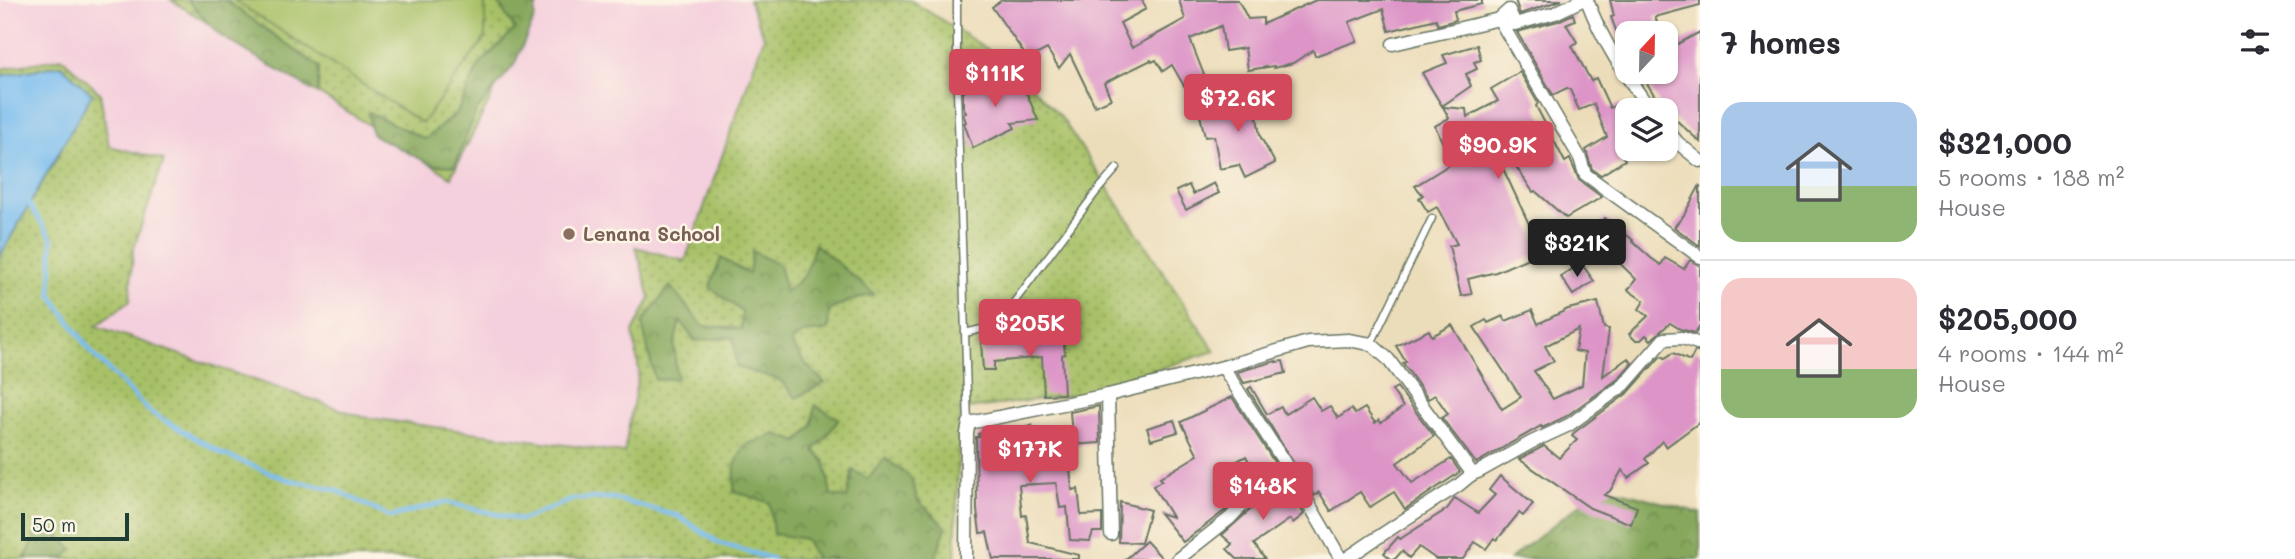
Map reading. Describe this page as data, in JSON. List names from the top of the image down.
{
  "places": ["Lenana School"],
  "scale_bar": "50 m",
  "north": "top",
  "page": {
    "heading": "7 homes",
    "price": [
      "$111K",
      "$72.6K",
      "$90.9K",
      "$321K",
      "$205K",
      "$177K",
      "$148K"
    ],
    "list": [
      {
        "name": "$321,000",
        "note": "5 rooms · 188 m² · House"
      },
      {
        "name": "$205,000",
        "note": "4 rooms · 144 m² · House"
      }
    ],
    "scale": "50 m"
  }
}
